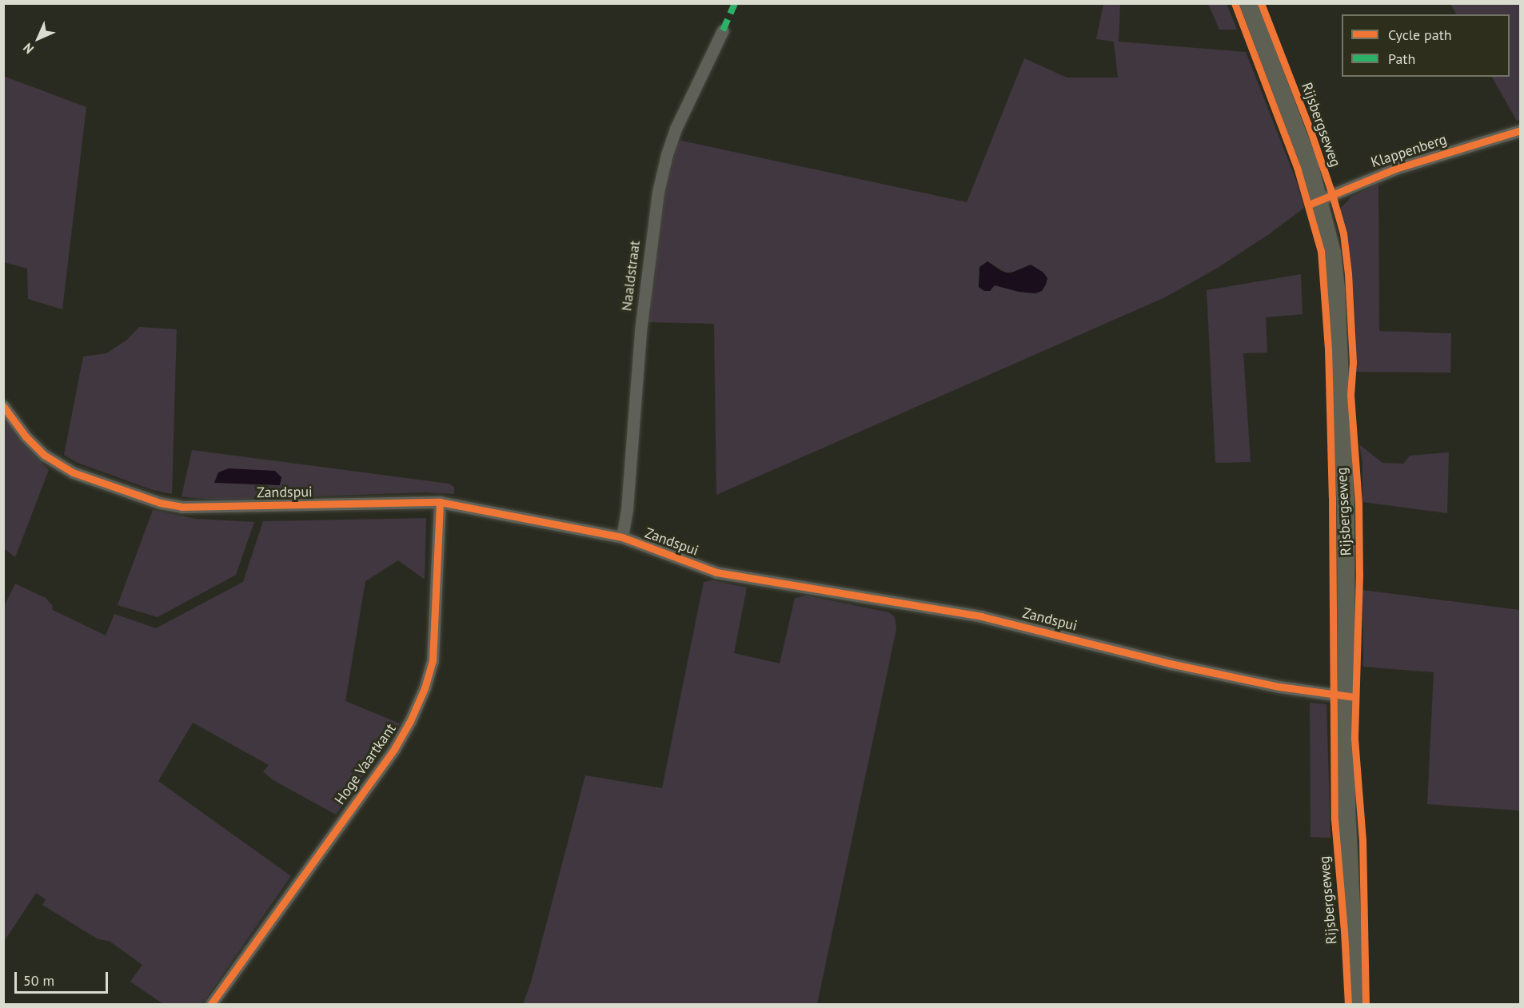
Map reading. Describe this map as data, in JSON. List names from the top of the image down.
{
  "streets": {
    "main road": ["Rijsbergseweg"],
    "street": [
      "Klappenberg",
      "Naaldstraat",
      "Zandspui",
      "Hoge Vaartkant"
    ]
  },
  "crossings": [
    ["Rijsbergseweg", "Klappenberg"],
    ["Rijsbergseweg", "Zandspui"],
    ["Naaldstraat", "Zandspui"],
    ["Zandspui", "Hoge Vaartkant"]
  ],
  "legend": ["Cycle path", "Path"],
  "scale_bar": "50 m",
  "north": "bottom left"
}
